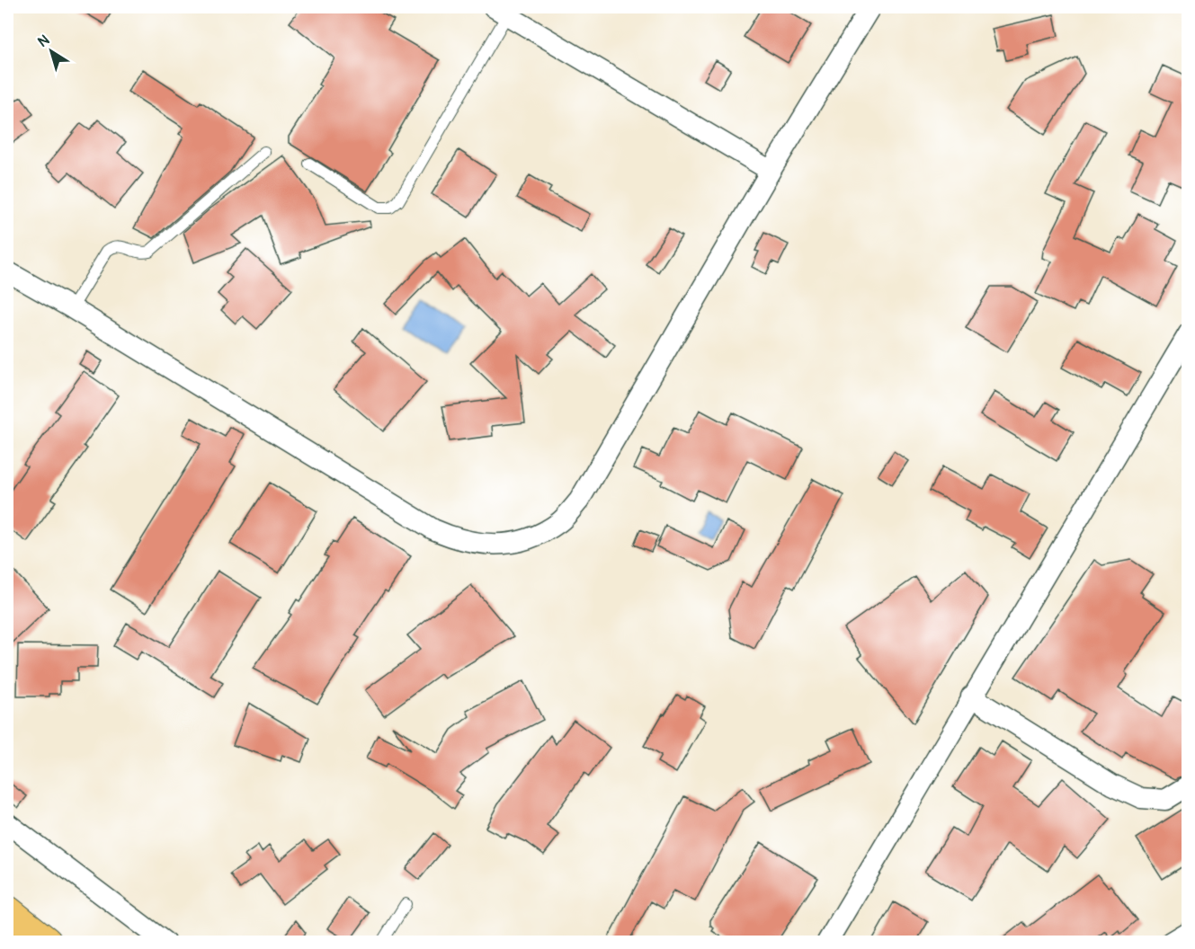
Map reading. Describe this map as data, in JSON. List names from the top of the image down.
{
  "north": "top left"
}
